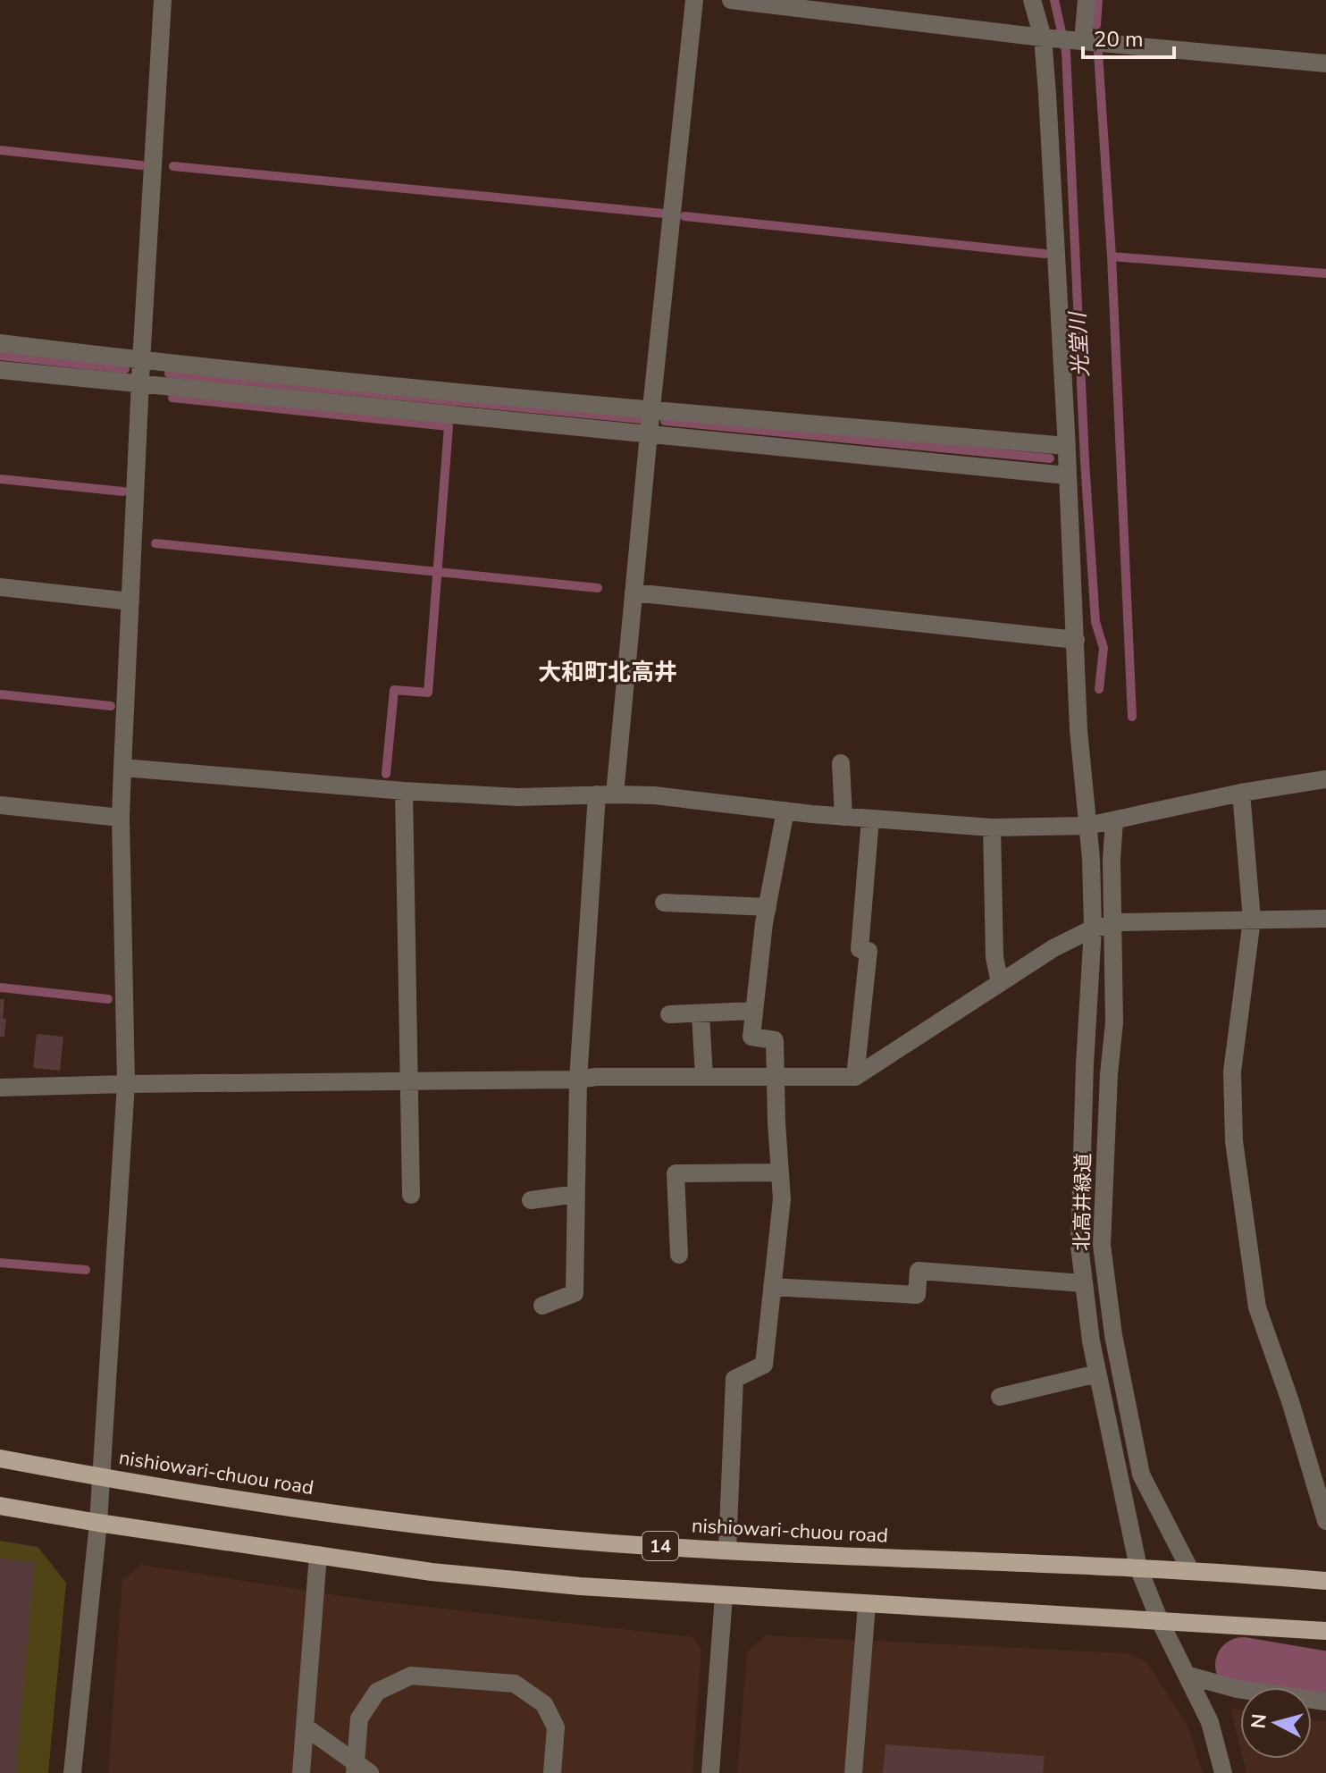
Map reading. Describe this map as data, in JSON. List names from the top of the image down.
{
  "streets": {
    "main road": ["nishiowari-chuou road", "14"],
    "street": ["北高井緑道"]
  },
  "crossings": [
    ["北高井緑道", "nishiowari-chuou road"]
  ],
  "districts": ["大和町北高井"],
  "water": ["光堂川"],
  "scale_bar": "20 m",
  "north": "left"
}
